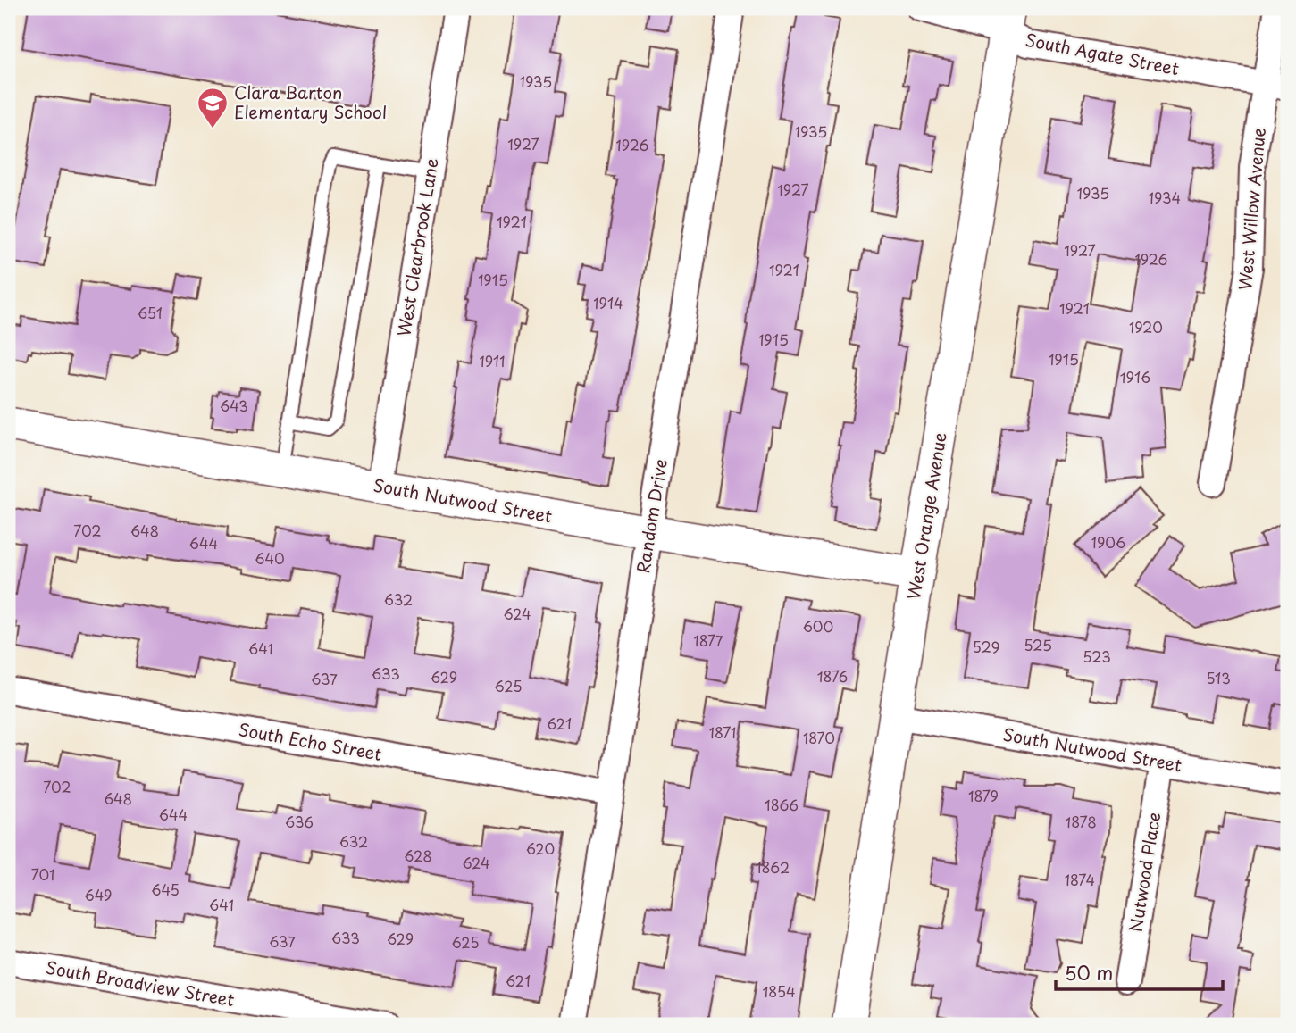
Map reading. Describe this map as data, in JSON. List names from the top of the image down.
{
  "streets": {
    "street": [
      "South Agate Street",
      "West Willow Avenue",
      "West Clearbrook Lane",
      "South Nutwood Street",
      "Random Drive",
      "West Orange Avenue",
      "South Echo Street",
      "Nutwood Place",
      "South Broadview Street"
    ]
  },
  "crossings": [
    ["South Agate Street", "West Willow Avenue"],
    ["South Agate Street", "West Orange Avenue"],
    ["West Clearbrook Lane", "South Nutwood Street"],
    ["South Nutwood Street", "Random Drive"],
    ["South Nutwood Street", "West Orange Avenue"],
    ["South Nutwood Street", "Nutwood Place"],
    ["Random Drive", "South Echo Street"]
  ],
  "places": {
    "school or university": ["Clara Barton Elementary School"]
  },
  "house_numbers": [
    "1935",
    "1935",
    "1927",
    "1926",
    "1927",
    "1935",
    "1934",
    "1921",
    "1927",
    "1926",
    "1921",
    "1915",
    "1914",
    "1921",
    "651",
    "1920",
    "1915",
    "1915",
    "1911",
    "1916",
    "643",
    "702",
    "648",
    "1906",
    "644",
    "640",
    "632",
    "624",
    "600",
    "1877",
    "525",
    "529",
    "641",
    "523",
    "633",
    "1876",
    "629",
    "513",
    "637",
    "625",
    "621",
    "1871",
    "1870",
    "702",
    "1879",
    "648",
    "1866",
    "644",
    "636",
    "1878",
    "632",
    "620",
    "628",
    "624",
    "1862",
    "701",
    "1874",
    "645",
    "649",
    "641",
    "633",
    "629",
    "637",
    "625",
    "621",
    "1854"
  ],
  "scale_bar": "50 m"
}
